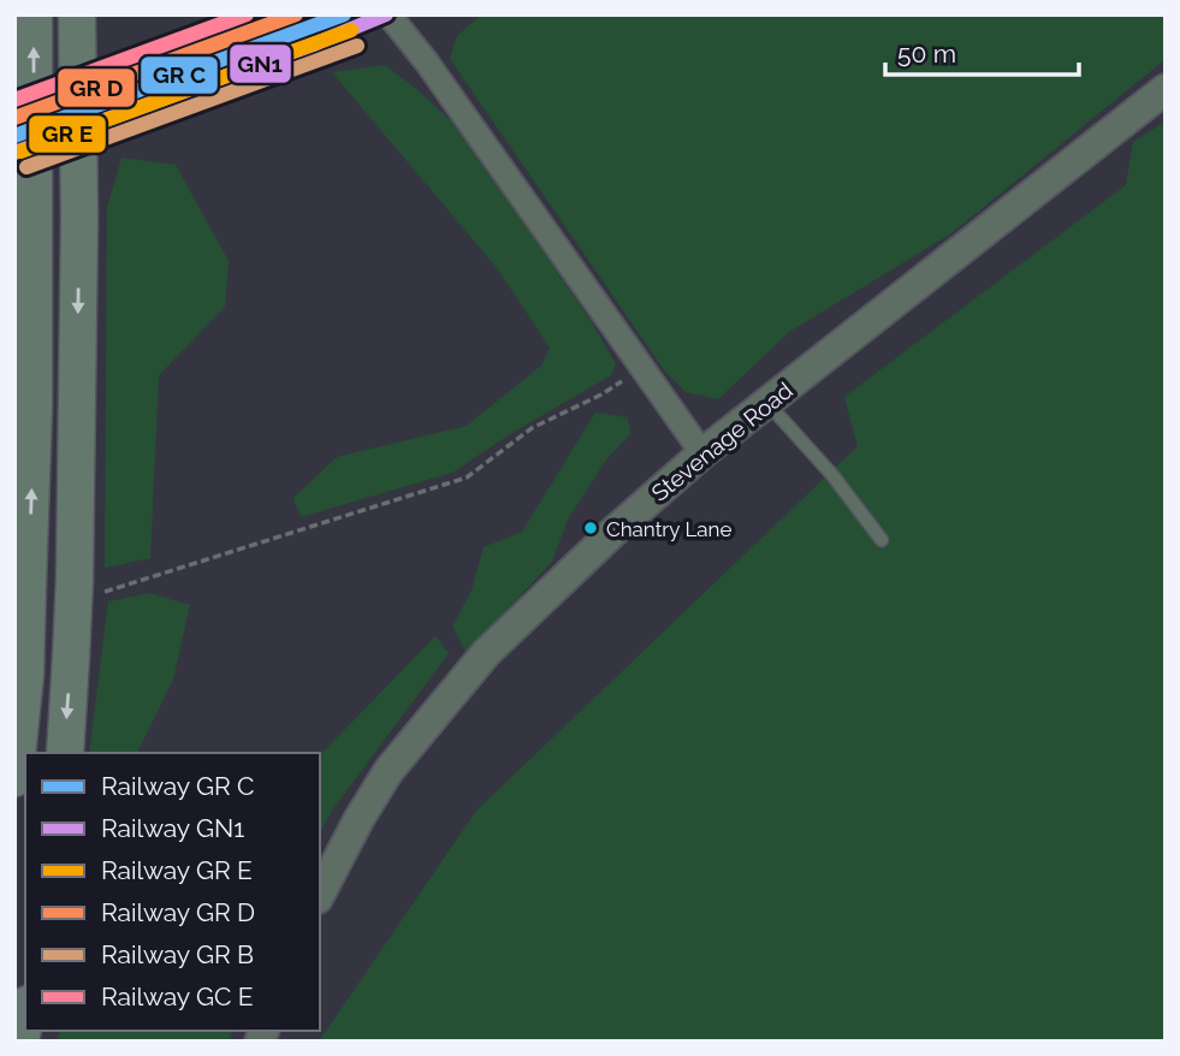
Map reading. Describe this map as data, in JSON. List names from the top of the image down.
{
  "streets": {
    "street": ["Stevenage Road"]
  },
  "places": ["Chantry Lane"],
  "lines": ["rail line GN1"],
  "legend": [
    "Railway GR C",
    "Railway GN1",
    "Railway GR E",
    "Railway GR D",
    "Railway GR B",
    "Railway GC E"
  ],
  "scale_bar": "50 m"
}
